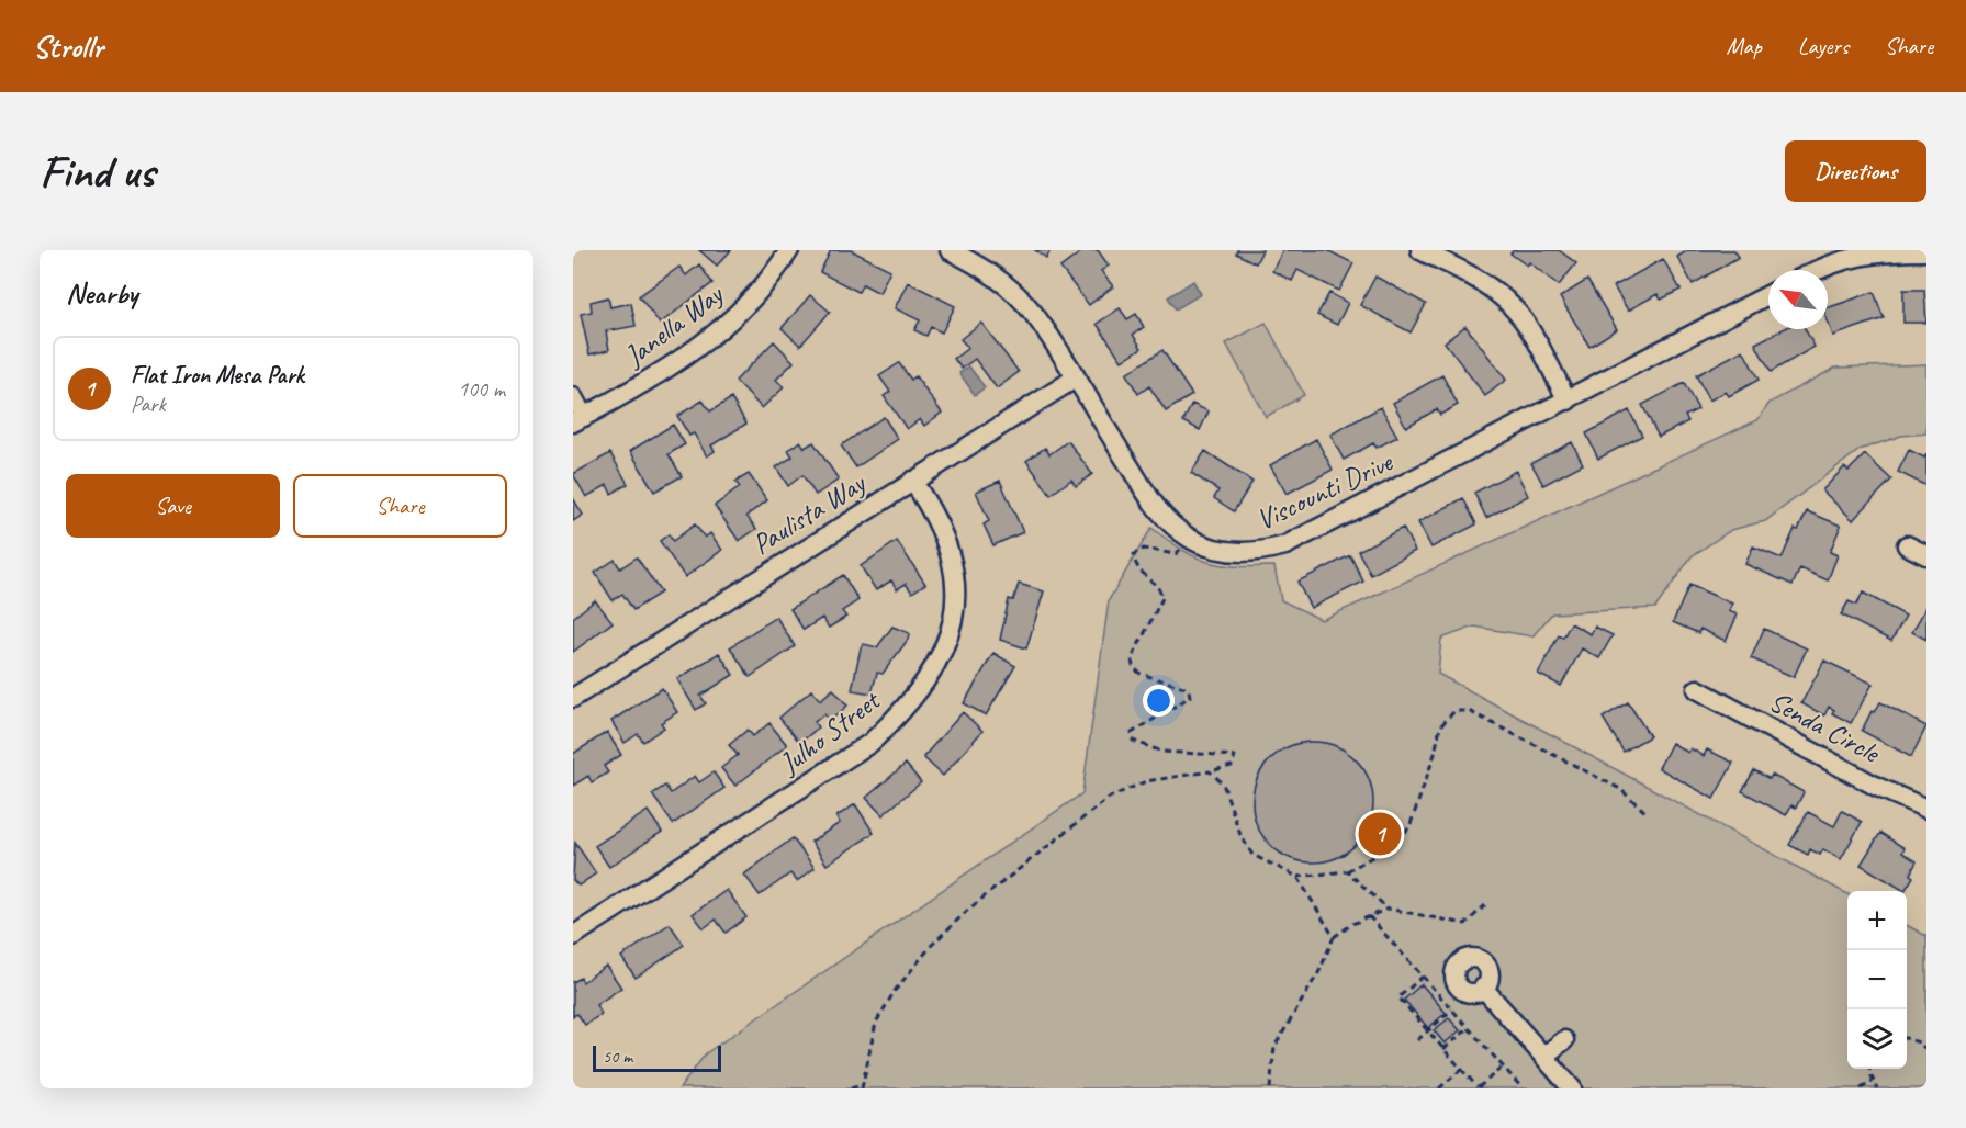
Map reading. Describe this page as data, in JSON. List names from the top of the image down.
{
  "streets": {
    "street": [
      "Janella Way",
      "Viscounti Drive",
      "Paulista Way",
      "Senda Circle",
      "Julho Street"
    ]
  },
  "crossings": [
    ["Viscounti Drive", "Paulista Way"],
    ["Paulista Way", "Julho Street"]
  ],
  "scale_bar": "50 m",
  "north": "top left",
  "page": {
    "header": "Strollr",
    "nav": ["Map", "Layers", "Share"],
    "buttons": [
      "Directions",
      ["Save", "Share"]
    ],
    "title": "Find us",
    "heading": "Nearby",
    "list": [
      {
        "mark": "1",
        "name": "Flat Iron Mesa Park",
        "note": "Park",
        "value": "100 m"
      }
    ],
    "pins": "1",
    "map_buttons": ["+", "−"],
    "scale": "50 m"
  }
}
